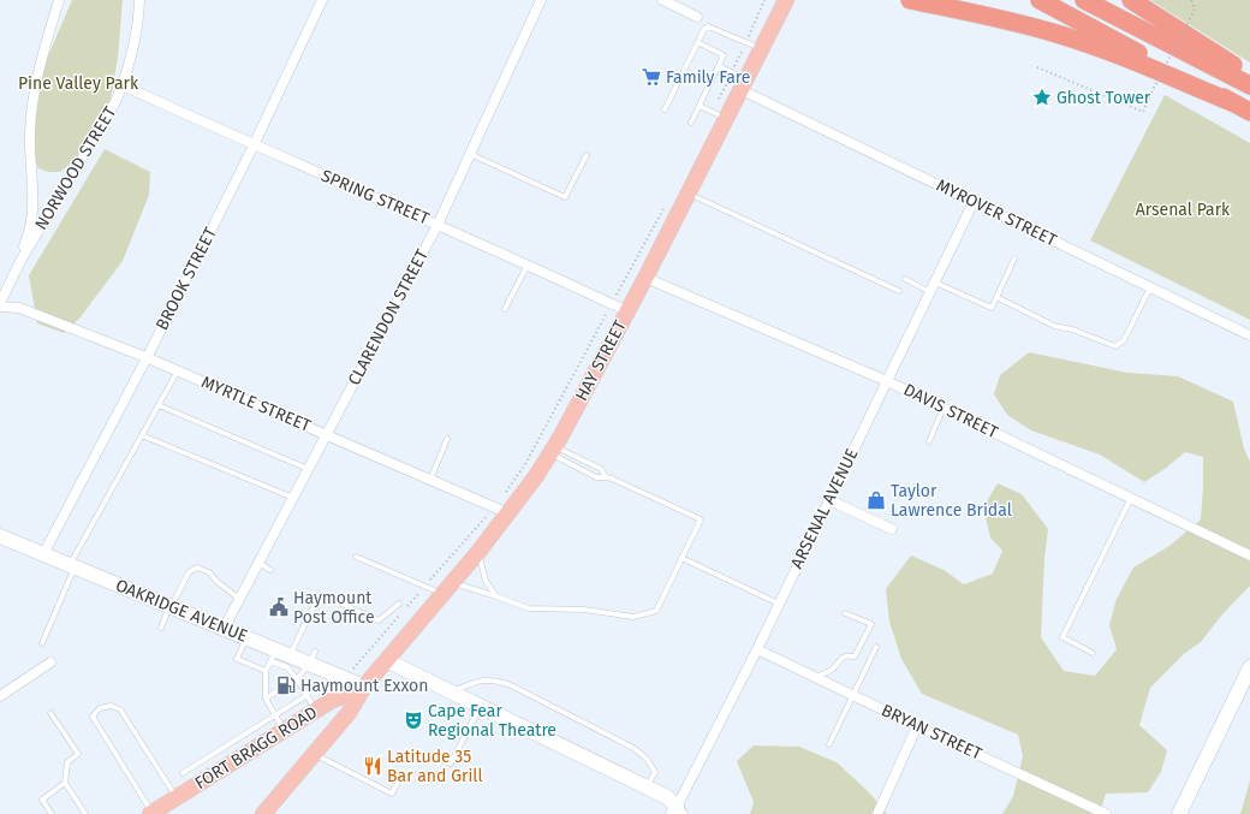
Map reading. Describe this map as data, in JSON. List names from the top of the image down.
{
  "streets": {
    "main road": ["HAY STREET", "FORT BRAGG ROAD"],
    "street": [
      "NORWOOD STREET",
      "SPRING STREET",
      "MYROVER STREET",
      "BROOK STREET",
      "CLARENDON STREET",
      "MYRTLE STREET",
      "DAVIS STREET",
      "ARSENAL AVENUE",
      "OAKRIDGE AVENUE",
      "BRYAN STREET"
    ]
  },
  "crossings": [
    ["NORWOOD STREET", "SPRING STREET"],
    ["NORWOOD STREET", "MYRTLE STREET"],
    ["SPRING STREET", "BROOK STREET"],
    ["SPRING STREET", "CLARENDON STREET"],
    ["SPRING STREET", "HAY STREET"],
    ["MYROVER STREET", "HAY STREET"],
    ["MYROVER STREET", "ARSENAL AVENUE"],
    ["BROOK STREET", "MYRTLE STREET"],
    ["BROOK STREET", "OAKRIDGE AVENUE"],
    ["CLARENDON STREET", "MYRTLE STREET"],
    ["CLARENDON STREET", "OAKRIDGE AVENUE"],
    ["HAY STREET", "MYRTLE STREET"],
    ["HAY STREET", "DAVIS STREET"],
    ["HAY STREET", "OAKRIDGE AVENUE"],
    ["HAY STREET", "FORT BRAGG ROAD"],
    ["DAVIS STREET", "ARSENAL AVENUE"],
    ["ARSENAL AVENUE", "BRYAN STREET"],
    ["OAKRIDGE AVENUE", "FORT BRAGG ROAD"]
  ],
  "parks": ["Pine Valley Park", "Arsenal Park"],
  "places": {
    "supermarket": ["Family Fare"],
    "place": ["Ghost Tower"],
    "shop": ["Taylor Lawrence Bridal"],
    "public building": ["Haymount Post Office"],
    "fuel station": ["Haymount Exxon"],
    "theatre": ["Cape Fear Regional Theatre"],
    "restaurant": ["Latitude 35 Bar and Grill"]
  }
}
